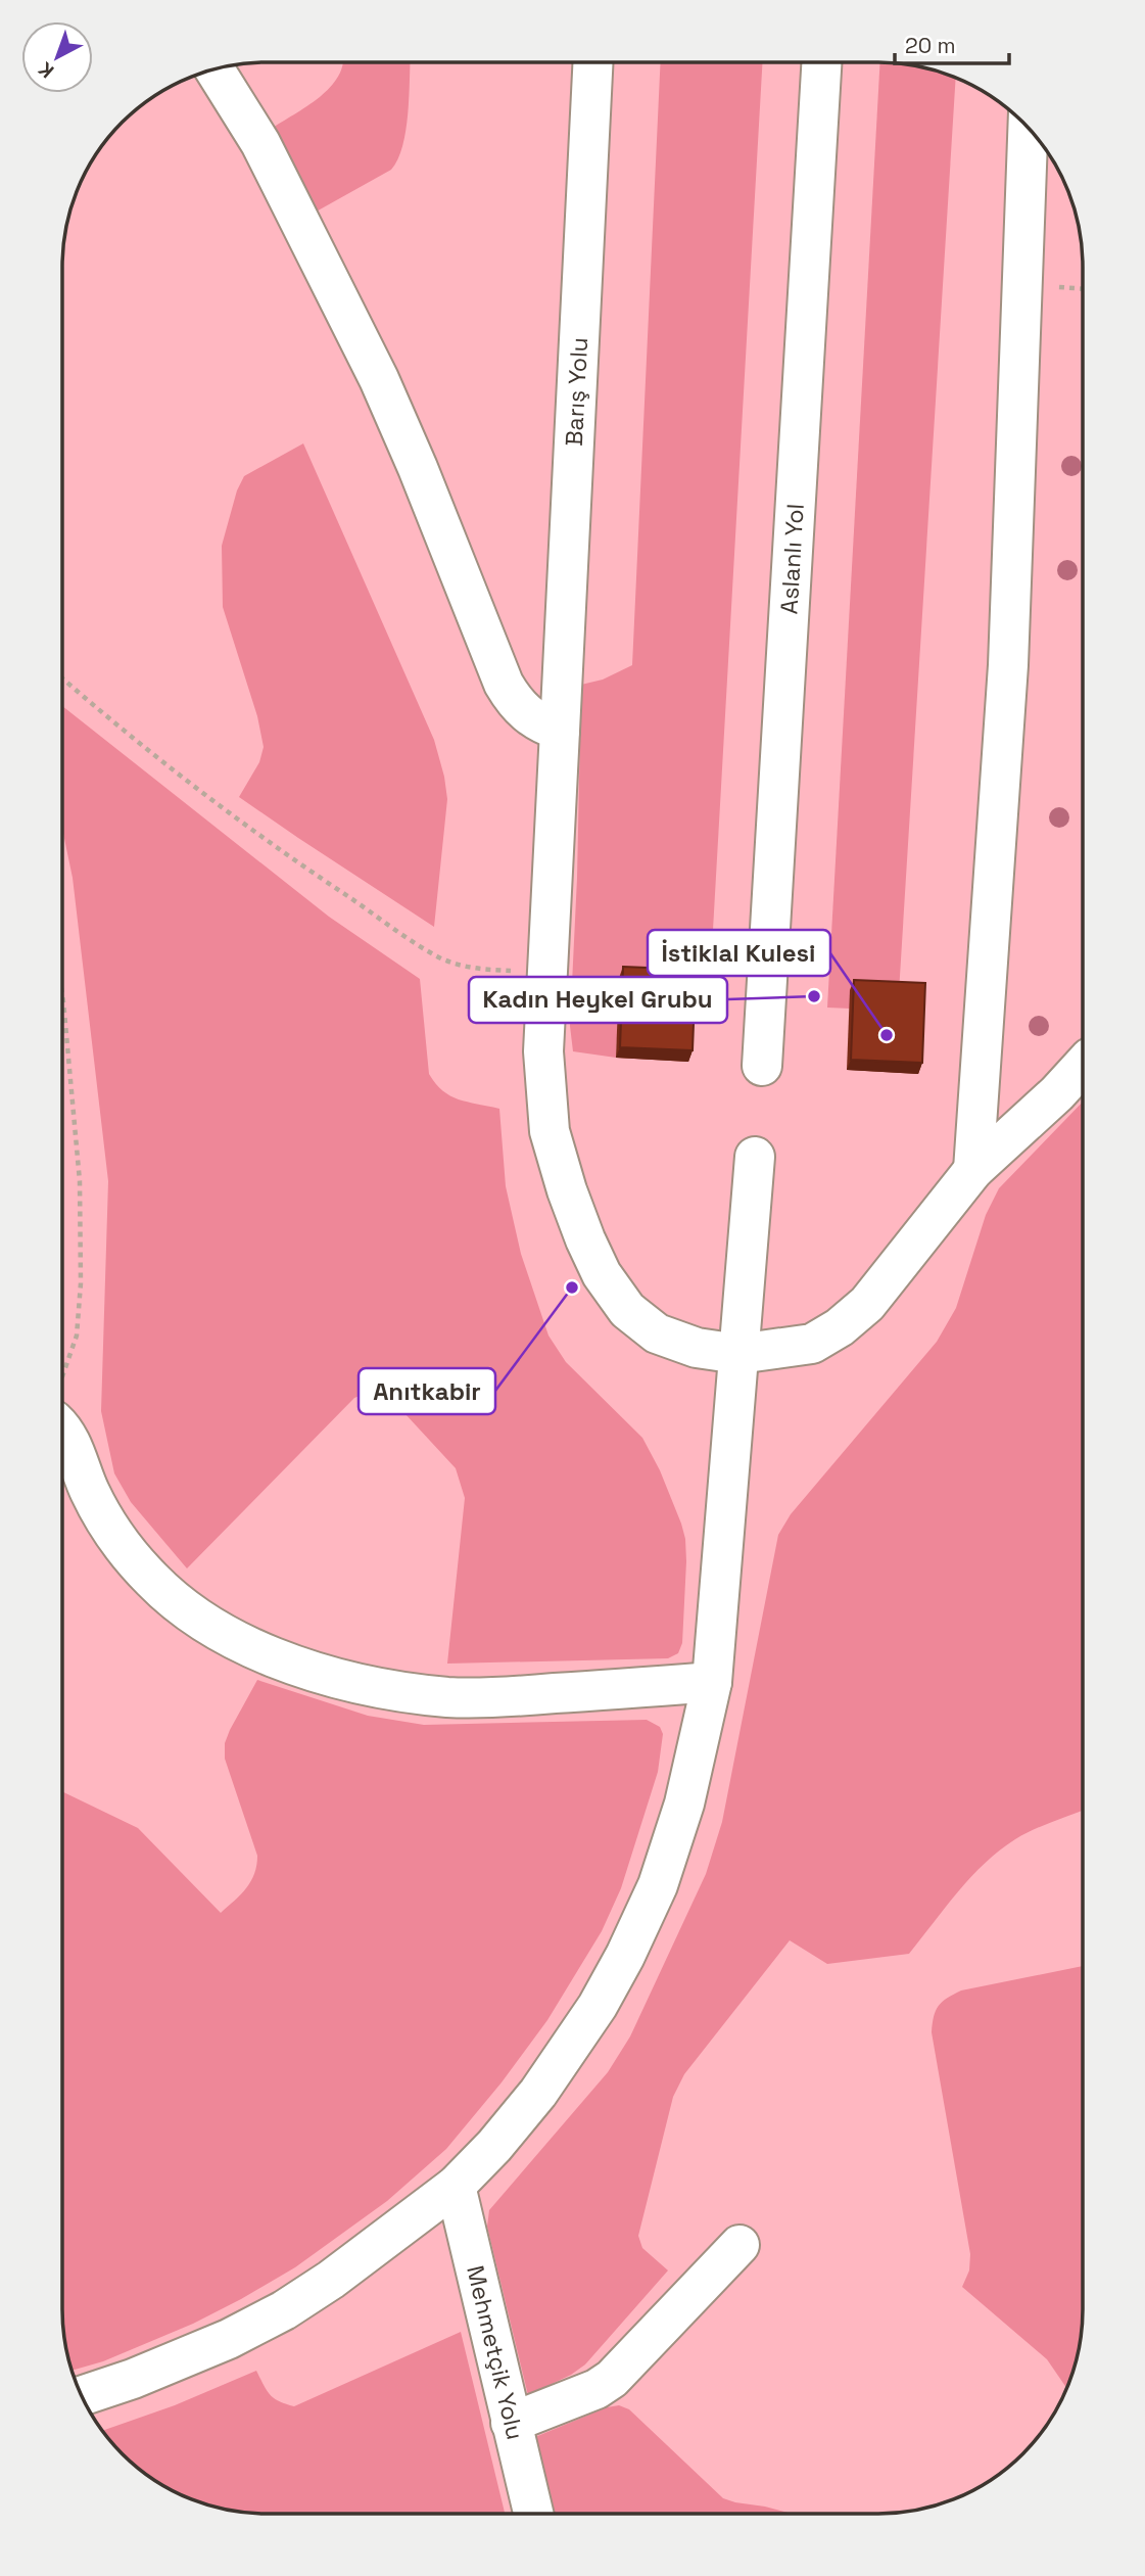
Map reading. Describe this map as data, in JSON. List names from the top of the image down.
{
  "streets": {
    "street": ["Barış Yolu", "Aslanlı Yol", "Mehmetçik Yolu"]
  },
  "places": ["Kadın Heykel Grubu", "İstiklal Kulesi", "Anıtkabir"],
  "scale_bar": "20 m",
  "north": "bottom left"
}
